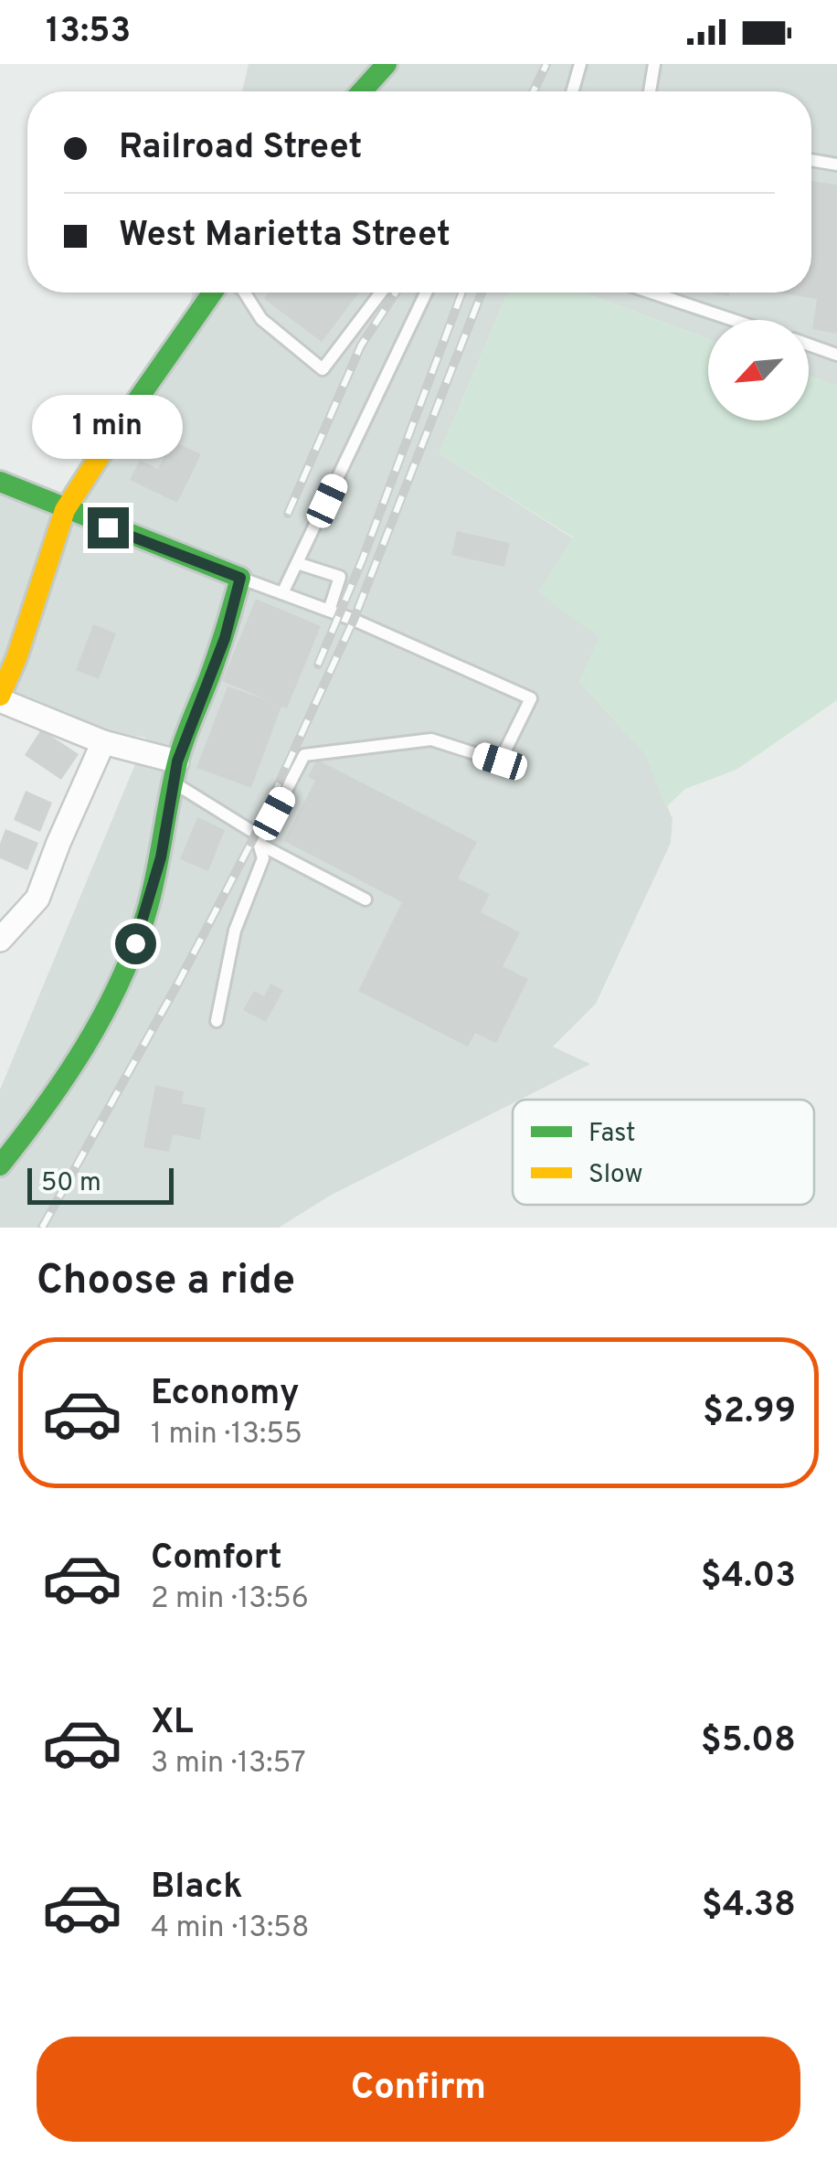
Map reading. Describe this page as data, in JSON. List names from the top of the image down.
{
  "legend": ["Fast", "Slow"],
  "scale_bar": "50 m",
  "north": "bottom left",
  "page": {
    "status": "13:53",
    "banner": ["Railroad Street", "West Marietta Street"],
    "bubble": "1 min",
    "scale": "50 m",
    "heading": "Choose a ride",
    "list": [
      {
        "name": "Economy",
        "note": "1 min · 13:55",
        "value": "$2.99"
      },
      {
        "name": "Comfort",
        "note": "2 min · 13:56",
        "value": "$4.03"
      },
      {
        "name": "XL",
        "note": "3 min · 13:57",
        "value": "$5.08"
      },
      {
        "name": "Black",
        "note": "4 min · 13:58",
        "value": "$4.38"
      }
    ],
    "buttons": "Confirm"
  }
}
